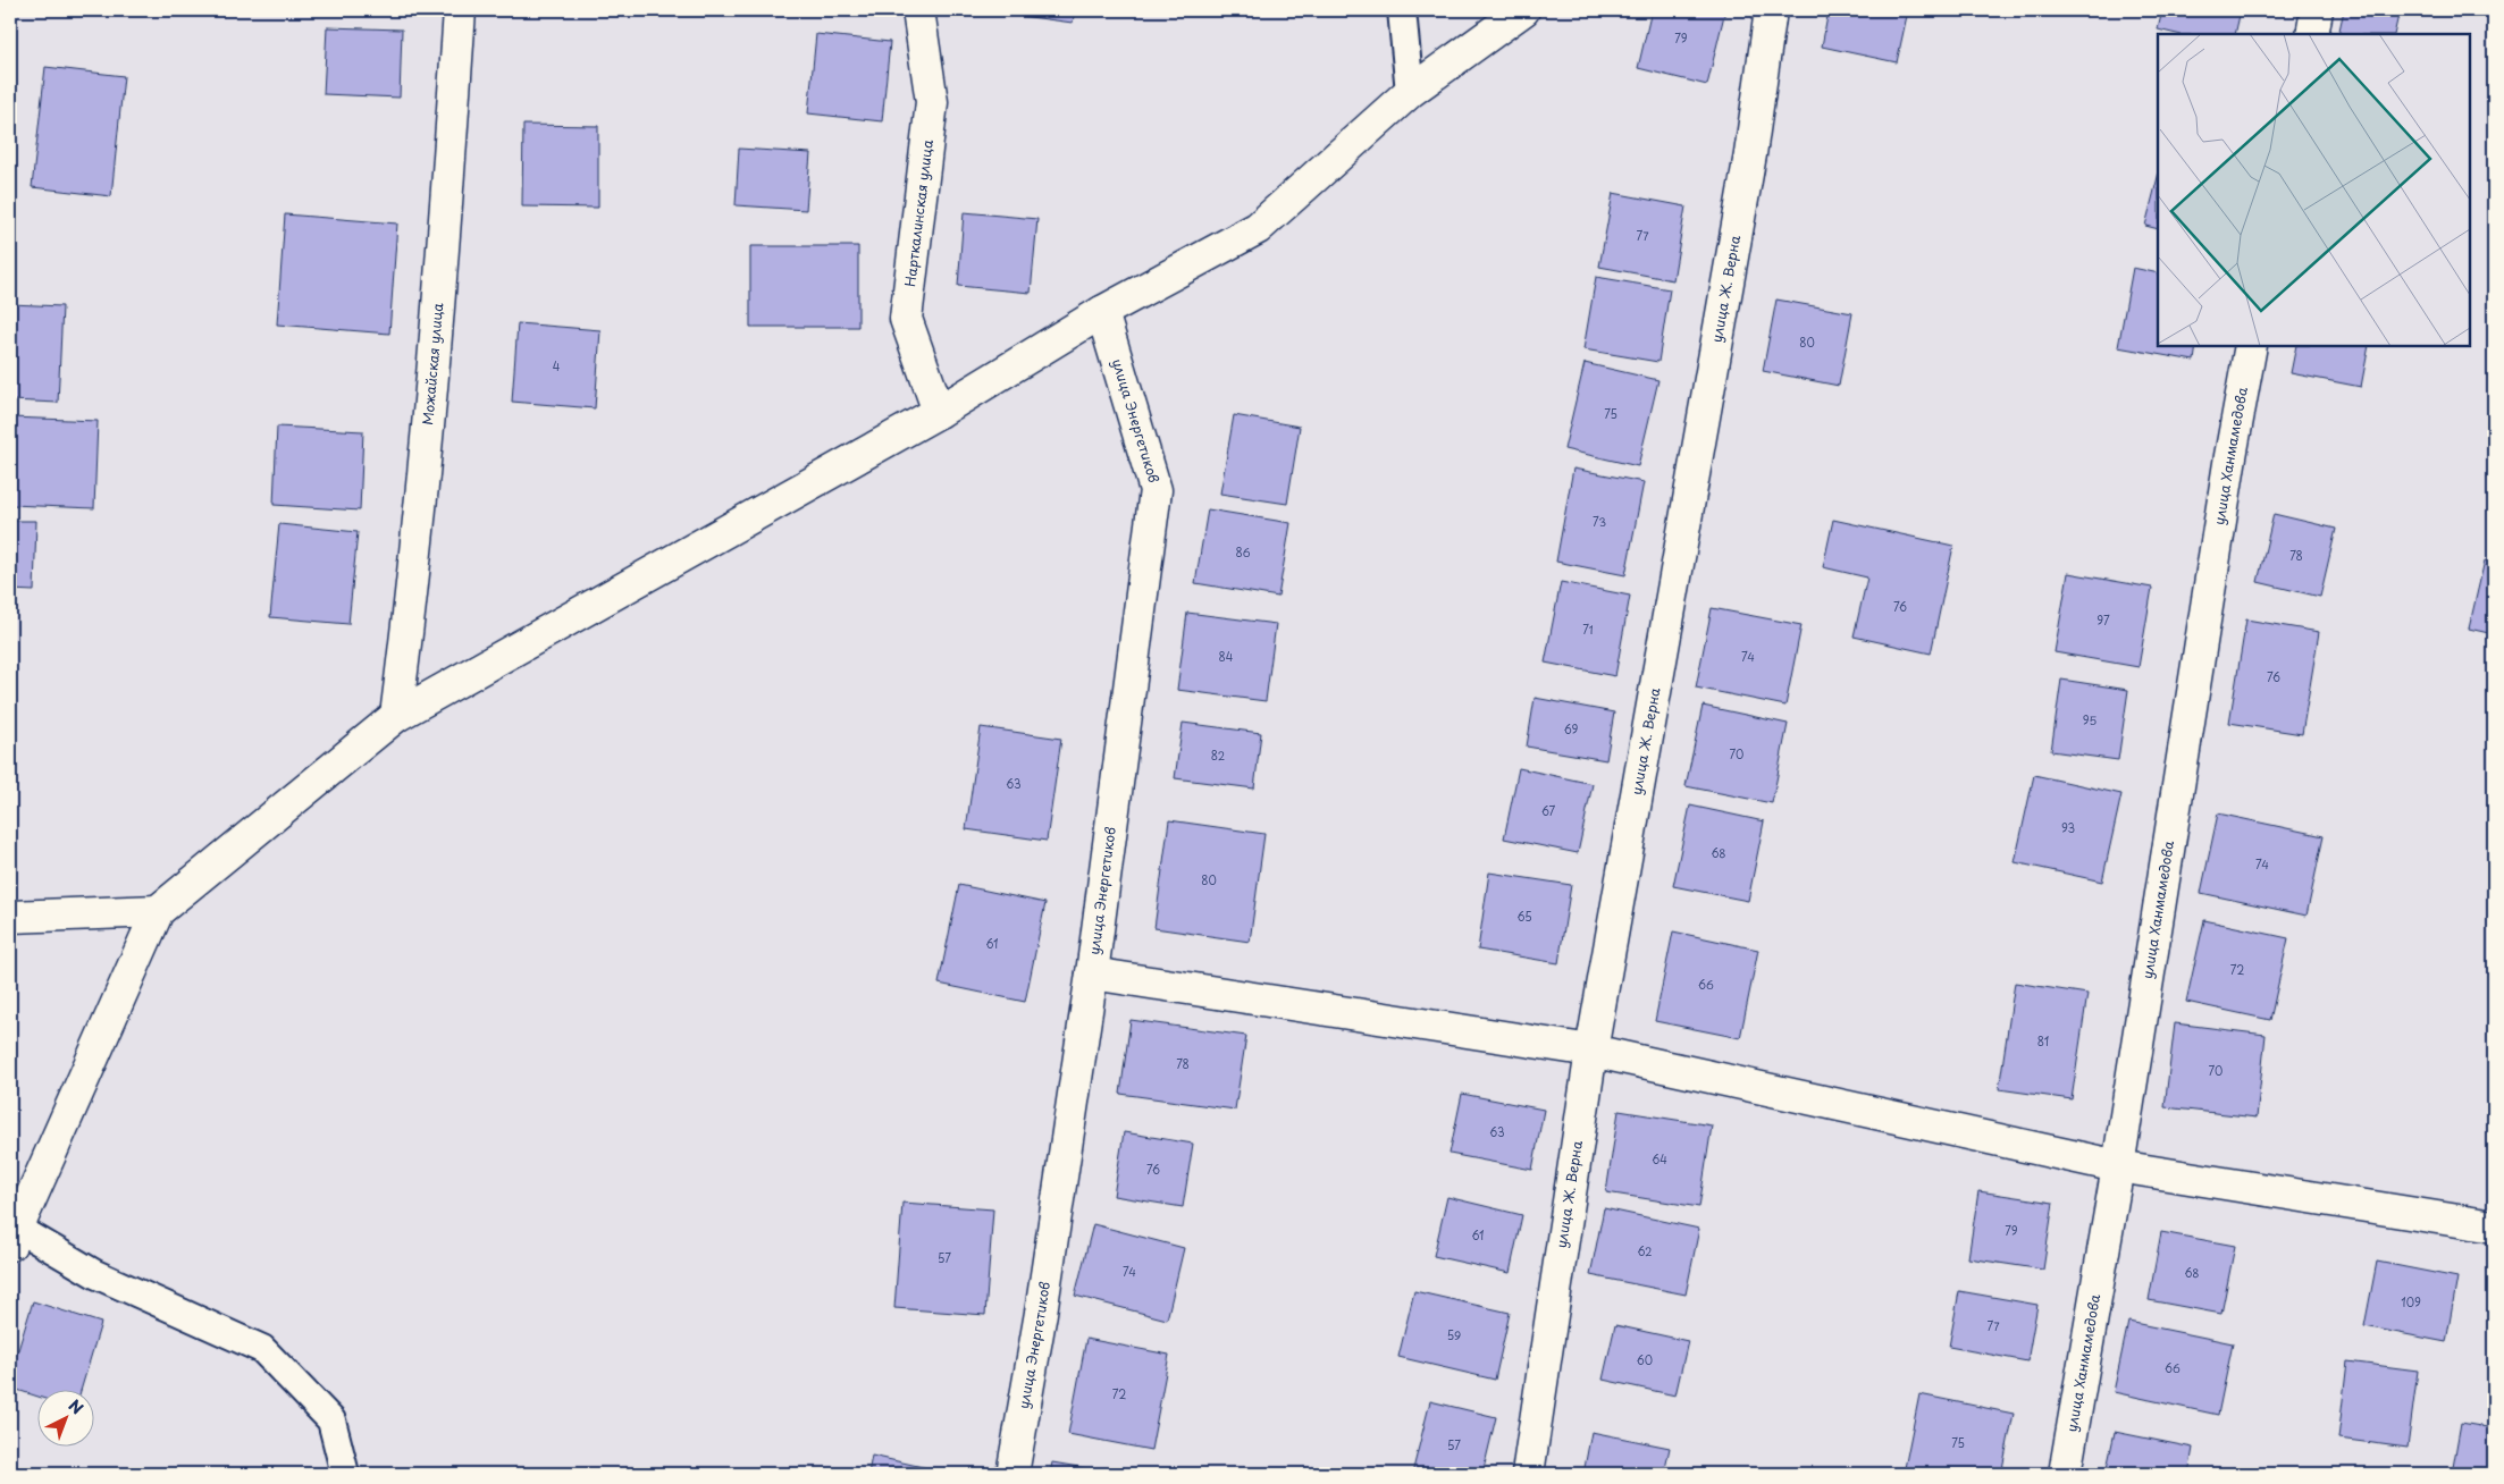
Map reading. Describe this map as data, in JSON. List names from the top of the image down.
{
  "streets": {
    "street": [
      "Нарткалинская улица",
      "улица Ж. Верна",
      "Можайская улица",
      "улица Энергетиков",
      "улица Ханмамедова"
    ]
  },
  "house_numbers": [
    "79",
    "77",
    "80",
    "4",
    "75",
    "73",
    "86",
    "78",
    "76",
    "97",
    "71",
    "84",
    "74",
    "76",
    "95",
    "69",
    "70",
    "82",
    "63",
    "67",
    "93",
    "68",
    "74",
    "80",
    "65",
    "61",
    "72",
    "66",
    "81",
    "78",
    "70",
    "63",
    "64",
    "76",
    "79",
    "61",
    "62",
    "57",
    "74",
    "68",
    "109",
    "77",
    "59",
    "60",
    "66",
    "72",
    "75",
    "57"
  ],
  "north": "top right"
}
